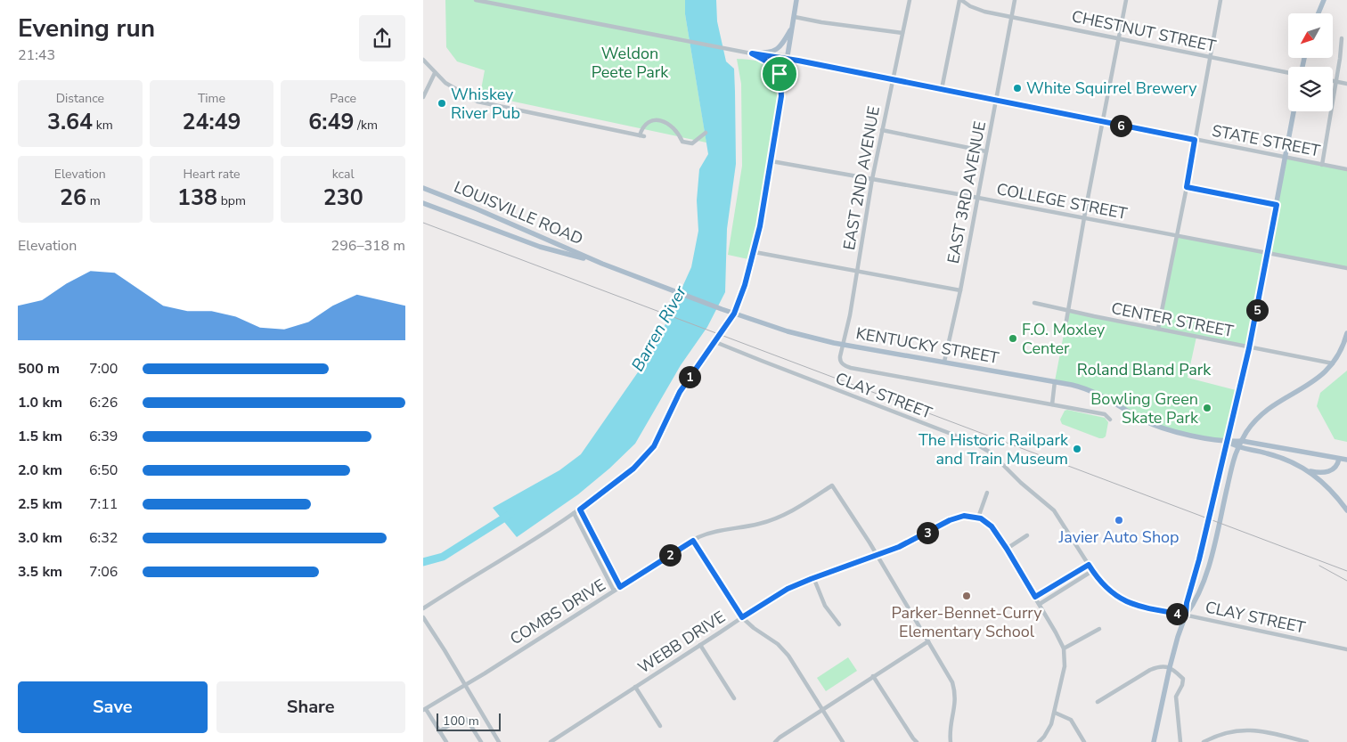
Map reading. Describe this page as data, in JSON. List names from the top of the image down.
{
  "streets": {
    "main road": ["LOUISVILLE ROAD", "KENTUCKY STREET"],
    "street": [
      "CHESTNUT STREET",
      "STATE STREET",
      "EAST 2ND AVENUE",
      "EAST 3RD AVENUE",
      "COLLEGE STREET",
      "CENTER STREET",
      "CLAY STREET",
      "COMBS DRIVE",
      "WEBB DRIVE"
    ]
  },
  "crossings": [
    ["CHESTNUT STREET", "EAST 3RD AVENUE"],
    ["STATE STREET", "EAST 2ND AVENUE"],
    ["STATE STREET", "EAST 3RD AVENUE"],
    ["EAST 2ND AVENUE", "COLLEGE STREET"],
    ["EAST 2ND AVENUE", "KENTUCKY STREET"],
    ["EAST 3RD AVENUE", "COLLEGE STREET"],
    ["EAST 3RD AVENUE", "KENTUCKY STREET"],
    ["LOUISVILLE ROAD", "KENTUCKY STREET"],
    ["COMBS DRIVE", "WEBB DRIVE"]
  ],
  "water": ["Barren River"],
  "parks": ["Weldon Peete Park", "Roland Bland Park"],
  "places": [
    "White Squirrel Brewery",
    "Whiskey River Pub",
    "F.O. Moxley Center",
    "Bowling Green Skate Park",
    "The Historic Railpark and Train Museum",
    "Javier Auto Shop",
    "Parker-Bennet-Curry Elementary School"
  ],
  "scale_bar": "100 m",
  "north": "bottom left",
  "page": {
    "heading": ["Evening run", "21:43"],
    "stats": [
      ["Distance", "3.64 km"],
      ["Time", "24:49"],
      ["Pace", "6:49 /km"],
      ["Elevation", "26 m"],
      ["Heart rate", "138 bpm"],
      ["kcal", "230"]
    ],
    "pins": [
      "6",
      "5",
      "1",
      "3",
      "2",
      "4"
    ],
    "chart": ["Elevation", "296–318 m"],
    "list": [
      {
        "name": "500 m",
        "note": "7:00"
      },
      {
        "name": "1.0 km",
        "note": "6:26"
      },
      {
        "name": "1.5 km",
        "note": "6:39"
      },
      {
        "name": "2.0 km",
        "note": "6:50"
      },
      {
        "name": "2.5 km",
        "note": "7:11"
      },
      {
        "name": "3.0 km",
        "note": "6:32"
      },
      {
        "name": "3.5 km",
        "note": "7:06"
      }
    ],
    "buttons": ["Save", "Share"],
    "scale": "100 m"
  }
}
